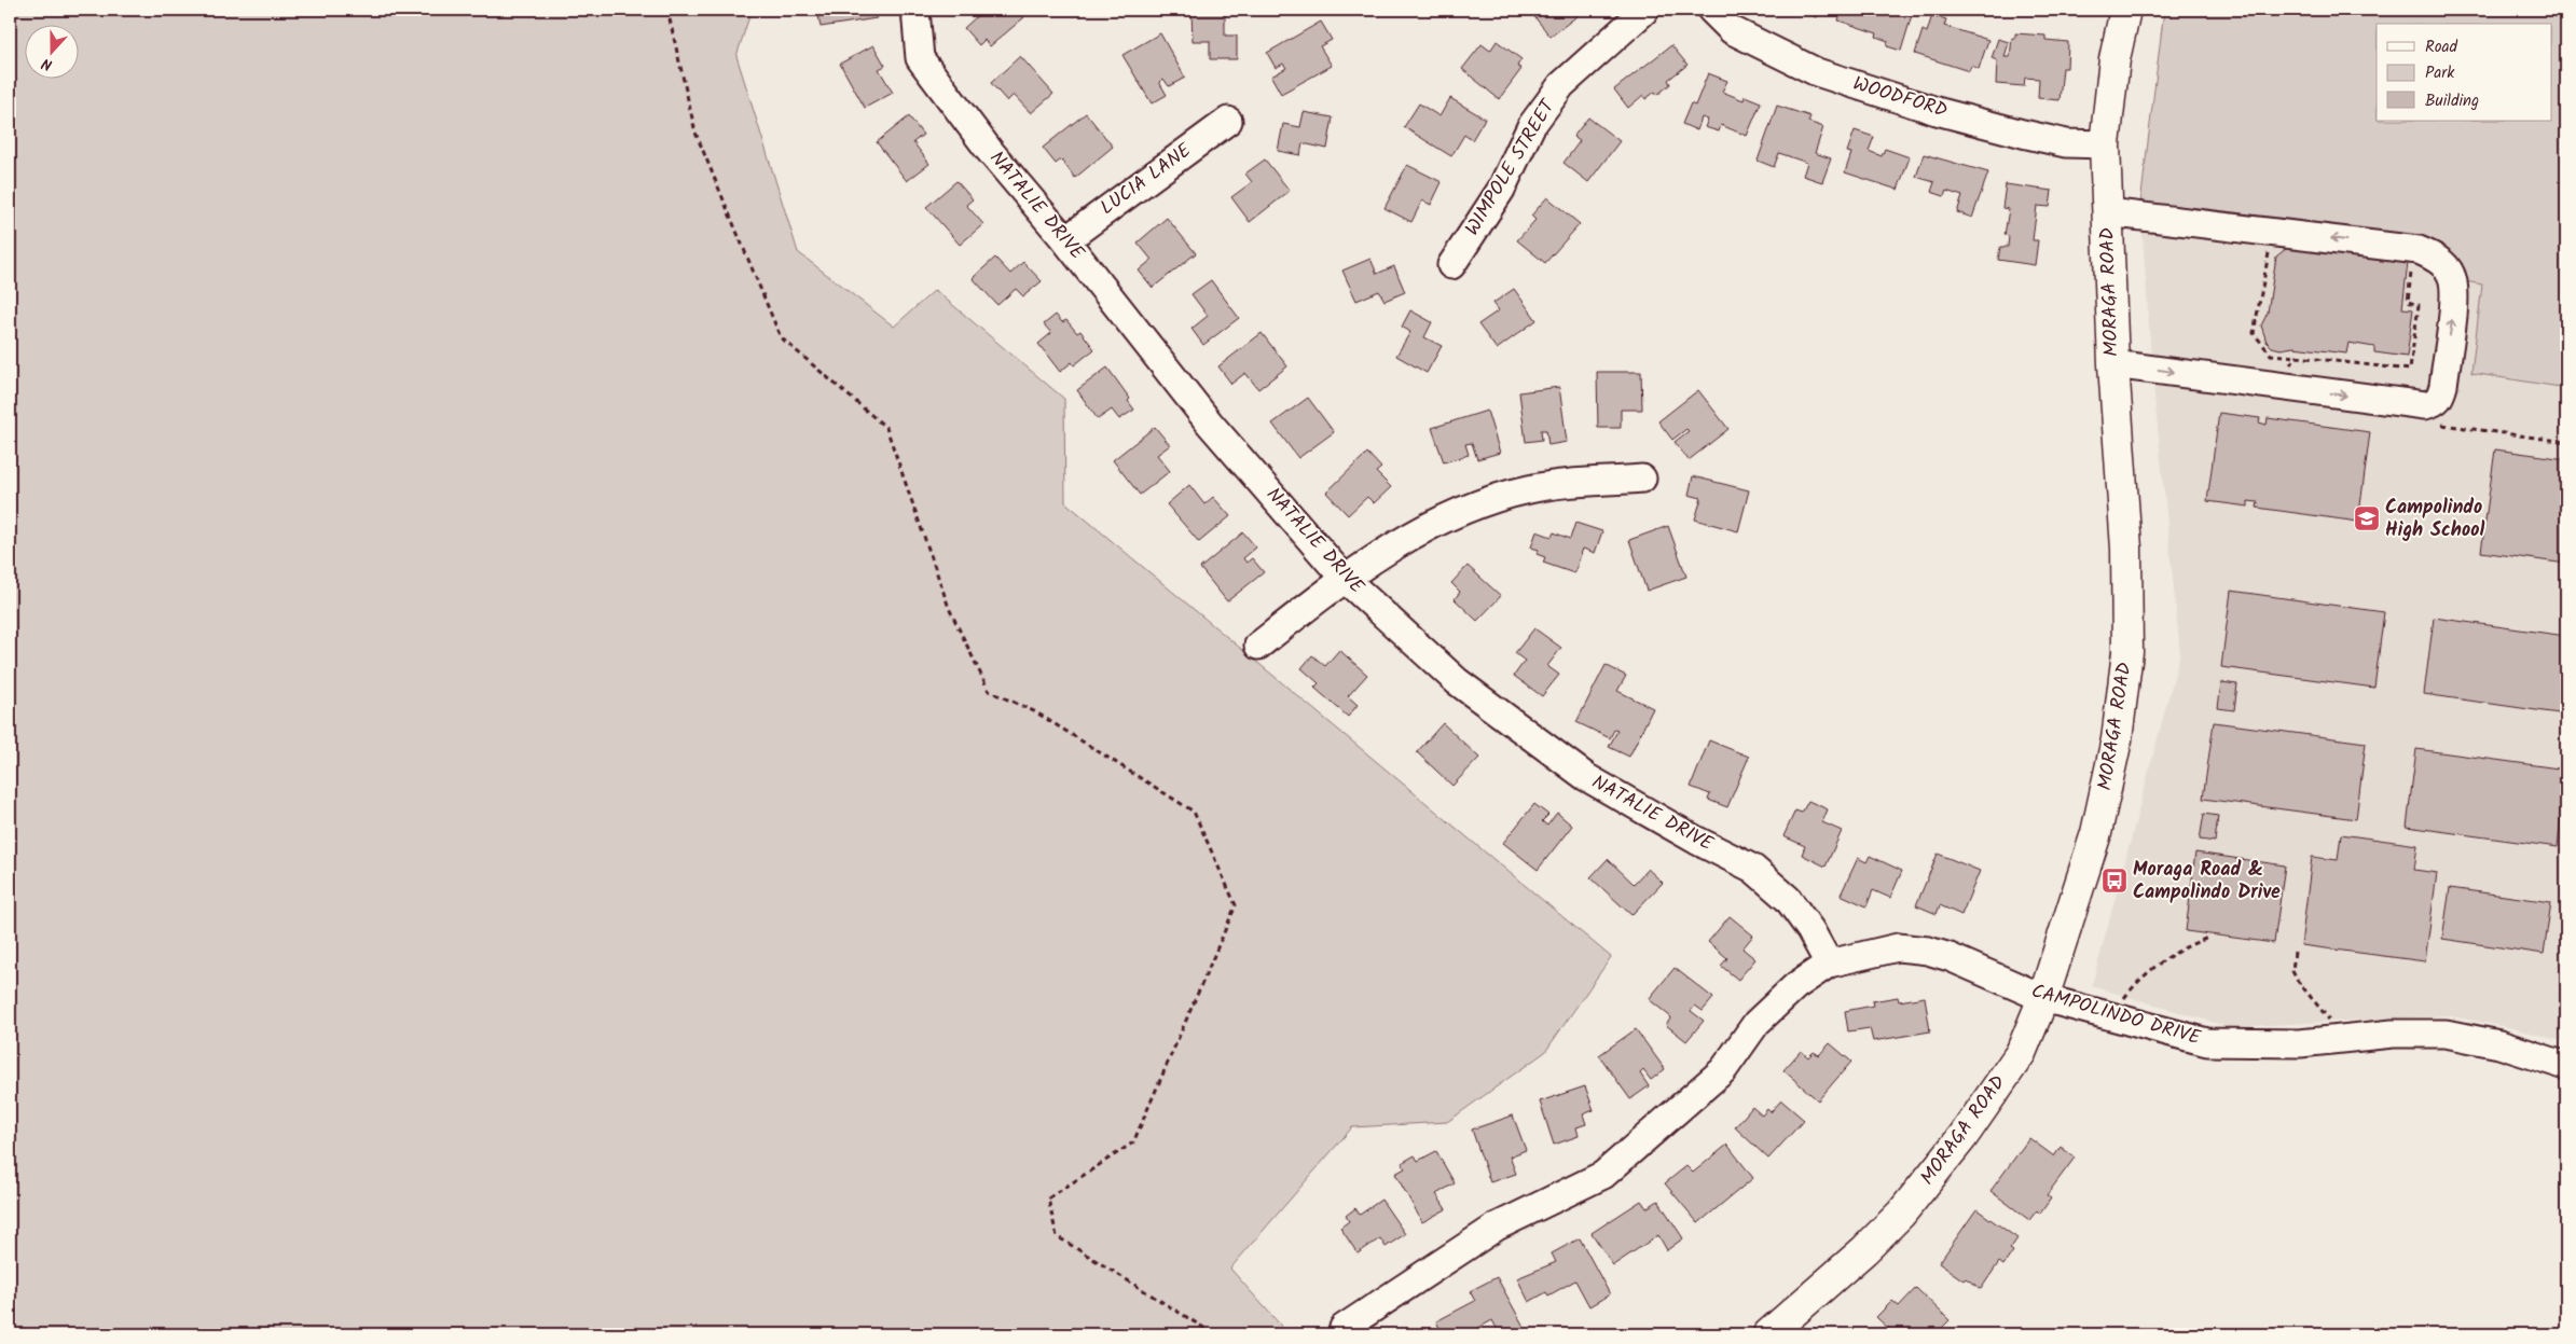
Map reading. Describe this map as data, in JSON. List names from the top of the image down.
{
  "streets": {
    "main road": ["MORAGA ROAD"],
    "street": [
      "WOODFORD",
      "WIMPOLE STREET",
      "LUCIA LANE",
      "NATALIE DRIVE",
      "CAMPOLINDO DRIVE"
    ]
  },
  "crossings": [
    ["WOODFORD", "MORAGA ROAD"],
    ["LUCIA LANE", "NATALIE DRIVE"],
    ["NATALIE DRIVE", "CAMPOLINDO DRIVE"],
    ["MORAGA ROAD", "CAMPOLINDO DRIVE"]
  ],
  "places": {
    "school or university": ["Campolindo High School"],
    "bus stop": ["Moraga Road & Campolindo Drive"]
  },
  "legend": ["Road", "Park", "Building"],
  "north": "bottom"
}
